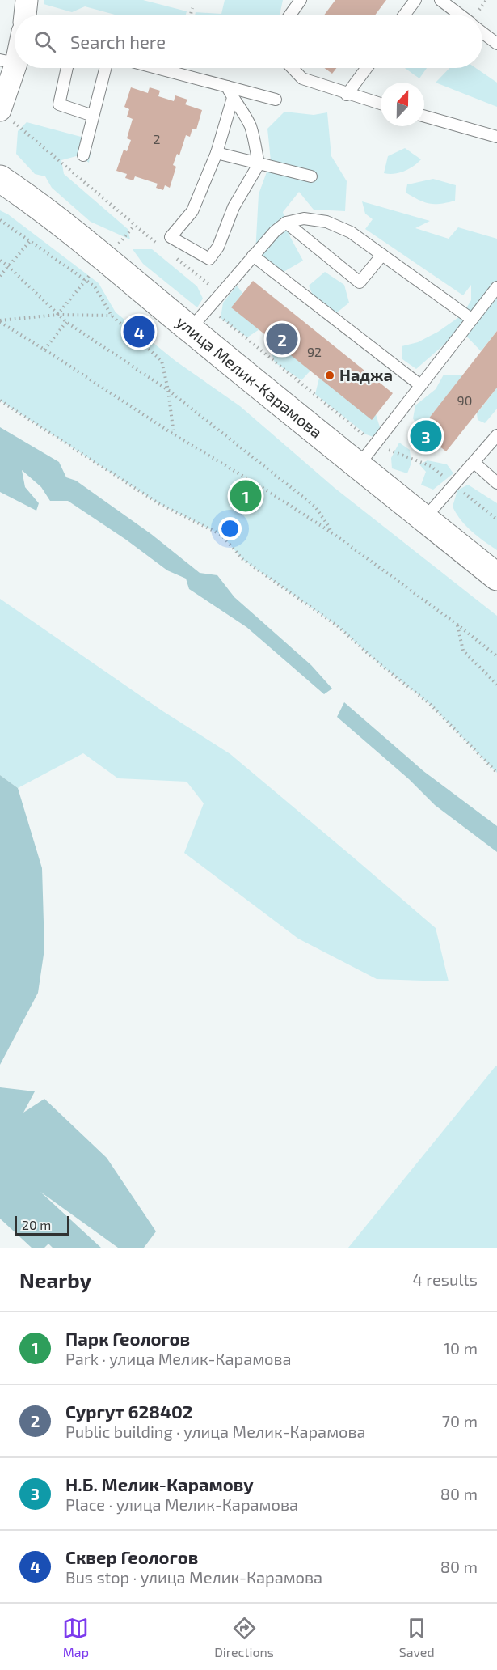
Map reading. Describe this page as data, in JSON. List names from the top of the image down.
{
  "streets": {
    "main road": ["улица Мелик-Карамова"]
  },
  "places": ["Наджа"],
  "house_numbers": ["2", "92", "90"],
  "scale_bar": "20 m",
  "north": "top",
  "page": {
    "search": "Search here",
    "pins": [
      "4",
      "2",
      "3",
      "1"
    ],
    "scale": "20 m",
    "heading": ["Nearby", "4 results"],
    "list": [
      {
        "mark": "1",
        "name": "Парк Геологов",
        "note": "Park · улица Мелик-Карамова",
        "value": "10 m"
      },
      {
        "mark": "2",
        "name": "Сургут 628402",
        "note": "Public building · улица Мелик-Карамова",
        "value": "70 m"
      },
      {
        "mark": "3",
        "name": "Н.Б. Мелик-Карамову",
        "note": "Place · улица Мелик-Карамова",
        "value": "80 m"
      },
      {
        "mark": "4",
        "name": "Сквер Геологов",
        "note": "Bus stop · улица Мелик-Карамова",
        "value": "80 m"
      }
    ],
    "nav": ["Map", "Directions", "Saved"]
  }
}
